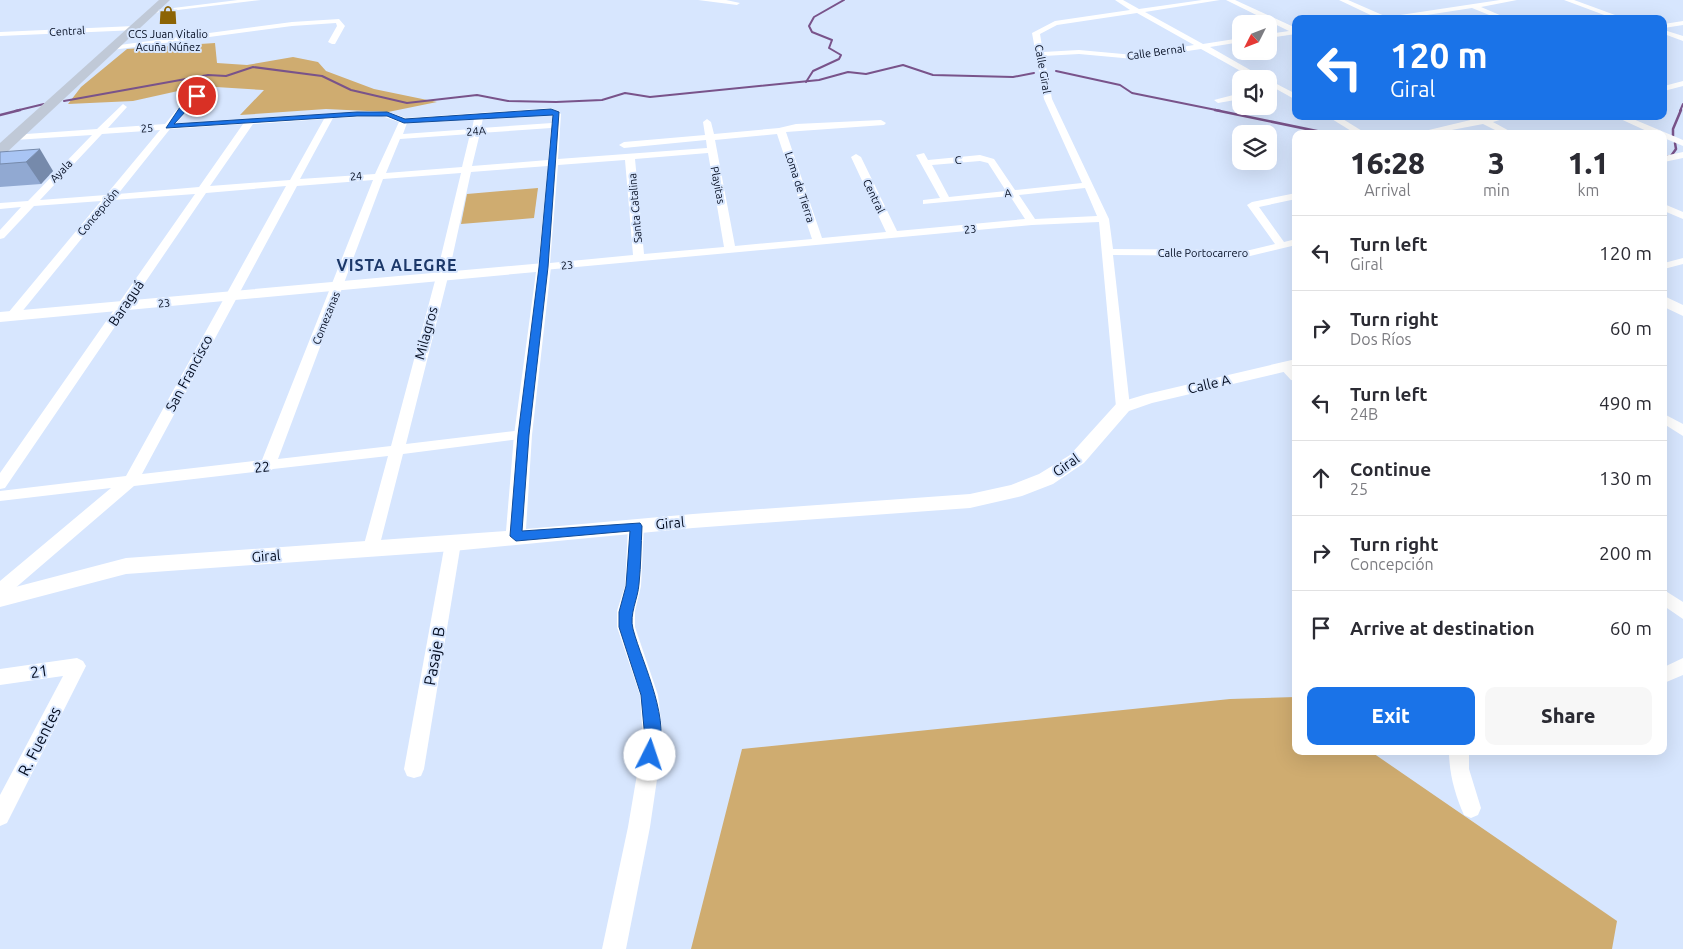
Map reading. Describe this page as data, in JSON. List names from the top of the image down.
{
  "streets": {
    "street": [
      "Central",
      "Calle Bernal",
      "Calle Giral",
      "25",
      "24A",
      "C",
      "Ayala",
      "24",
      "Playitas",
      "Loma de Tierra",
      "A",
      "Santa Catalina",
      "Concepción",
      "23",
      "Calle Portocarrero",
      "Baraguá",
      "Comezanas",
      "Milagros",
      "San Francisco",
      "Calle A",
      "Giral",
      "22",
      "Pasaje B",
      "21",
      "R. Fuentes"
    ]
  },
  "crossings": [
    ["Central", "23"],
    ["Calle Bernal", "Calle Giral"],
    ["Calle Giral", "A"],
    ["Calle Giral", "23"],
    ["25", "24A"],
    ["25", "Ayala"],
    ["25", "Concepción"],
    ["25", "Baraguá"],
    ["25", "Comezanas"],
    ["25", "Milagros"],
    ["25", "San Francisco"],
    ["24A", "Comezanas"],
    ["24A", "Milagros"],
    ["C", "A"],
    ["Ayala", "24"],
    ["24", "Playitas"],
    ["24", "Santa Catalina"],
    ["24", "Concepción"],
    ["24", "Baraguá"],
    ["24", "Comezanas"],
    ["24", "Milagros"],
    ["24", "San Francisco"],
    ["Playitas", "23"],
    ["Loma de Tierra", "23"],
    ["Santa Catalina", "23"],
    ["Concepción", "23"],
    ["23", "Baraguá"],
    ["23", "Comezanas"],
    ["23", "Milagros"],
    ["23", "San Francisco"],
    ["Comezanas", "22"],
    ["Milagros", "Giral"],
    ["Milagros", "22"],
    ["San Francisco", "22"],
    ["Calle A", "Giral"],
    ["Giral", "Pasaje B"],
    ["21", "R. Fuentes"]
  ],
  "districts": ["VISTA ALEGRE"],
  "places": {
    "shop": ["CCS Juan Vitalio Acuña Núñez"]
  },
  "north": "bottom left",
  "page": {
    "turn": ["120 m", "Giral"],
    "eta": [
      "16:28",
      "Arrival",
      "3",
      "min",
      "1.1",
      "km"
    ],
    "list": [
      {
        "name": "Turn left",
        "note": "Giral",
        "value": "120 m"
      },
      {
        "name": "Turn right",
        "note": "Dos Ríos",
        "value": "60 m"
      },
      {
        "name": "Turn left",
        "note": "24B",
        "value": "490 m"
      },
      {
        "name": "Continue",
        "note": "25",
        "value": "130 m"
      },
      {
        "name": "Turn right",
        "note": "Concepción",
        "value": "200 m"
      },
      {
        "name": "Arrive at destination",
        "value": "60 m"
      }
    ],
    "buttons": ["Exit", "Share"]
  }
}
